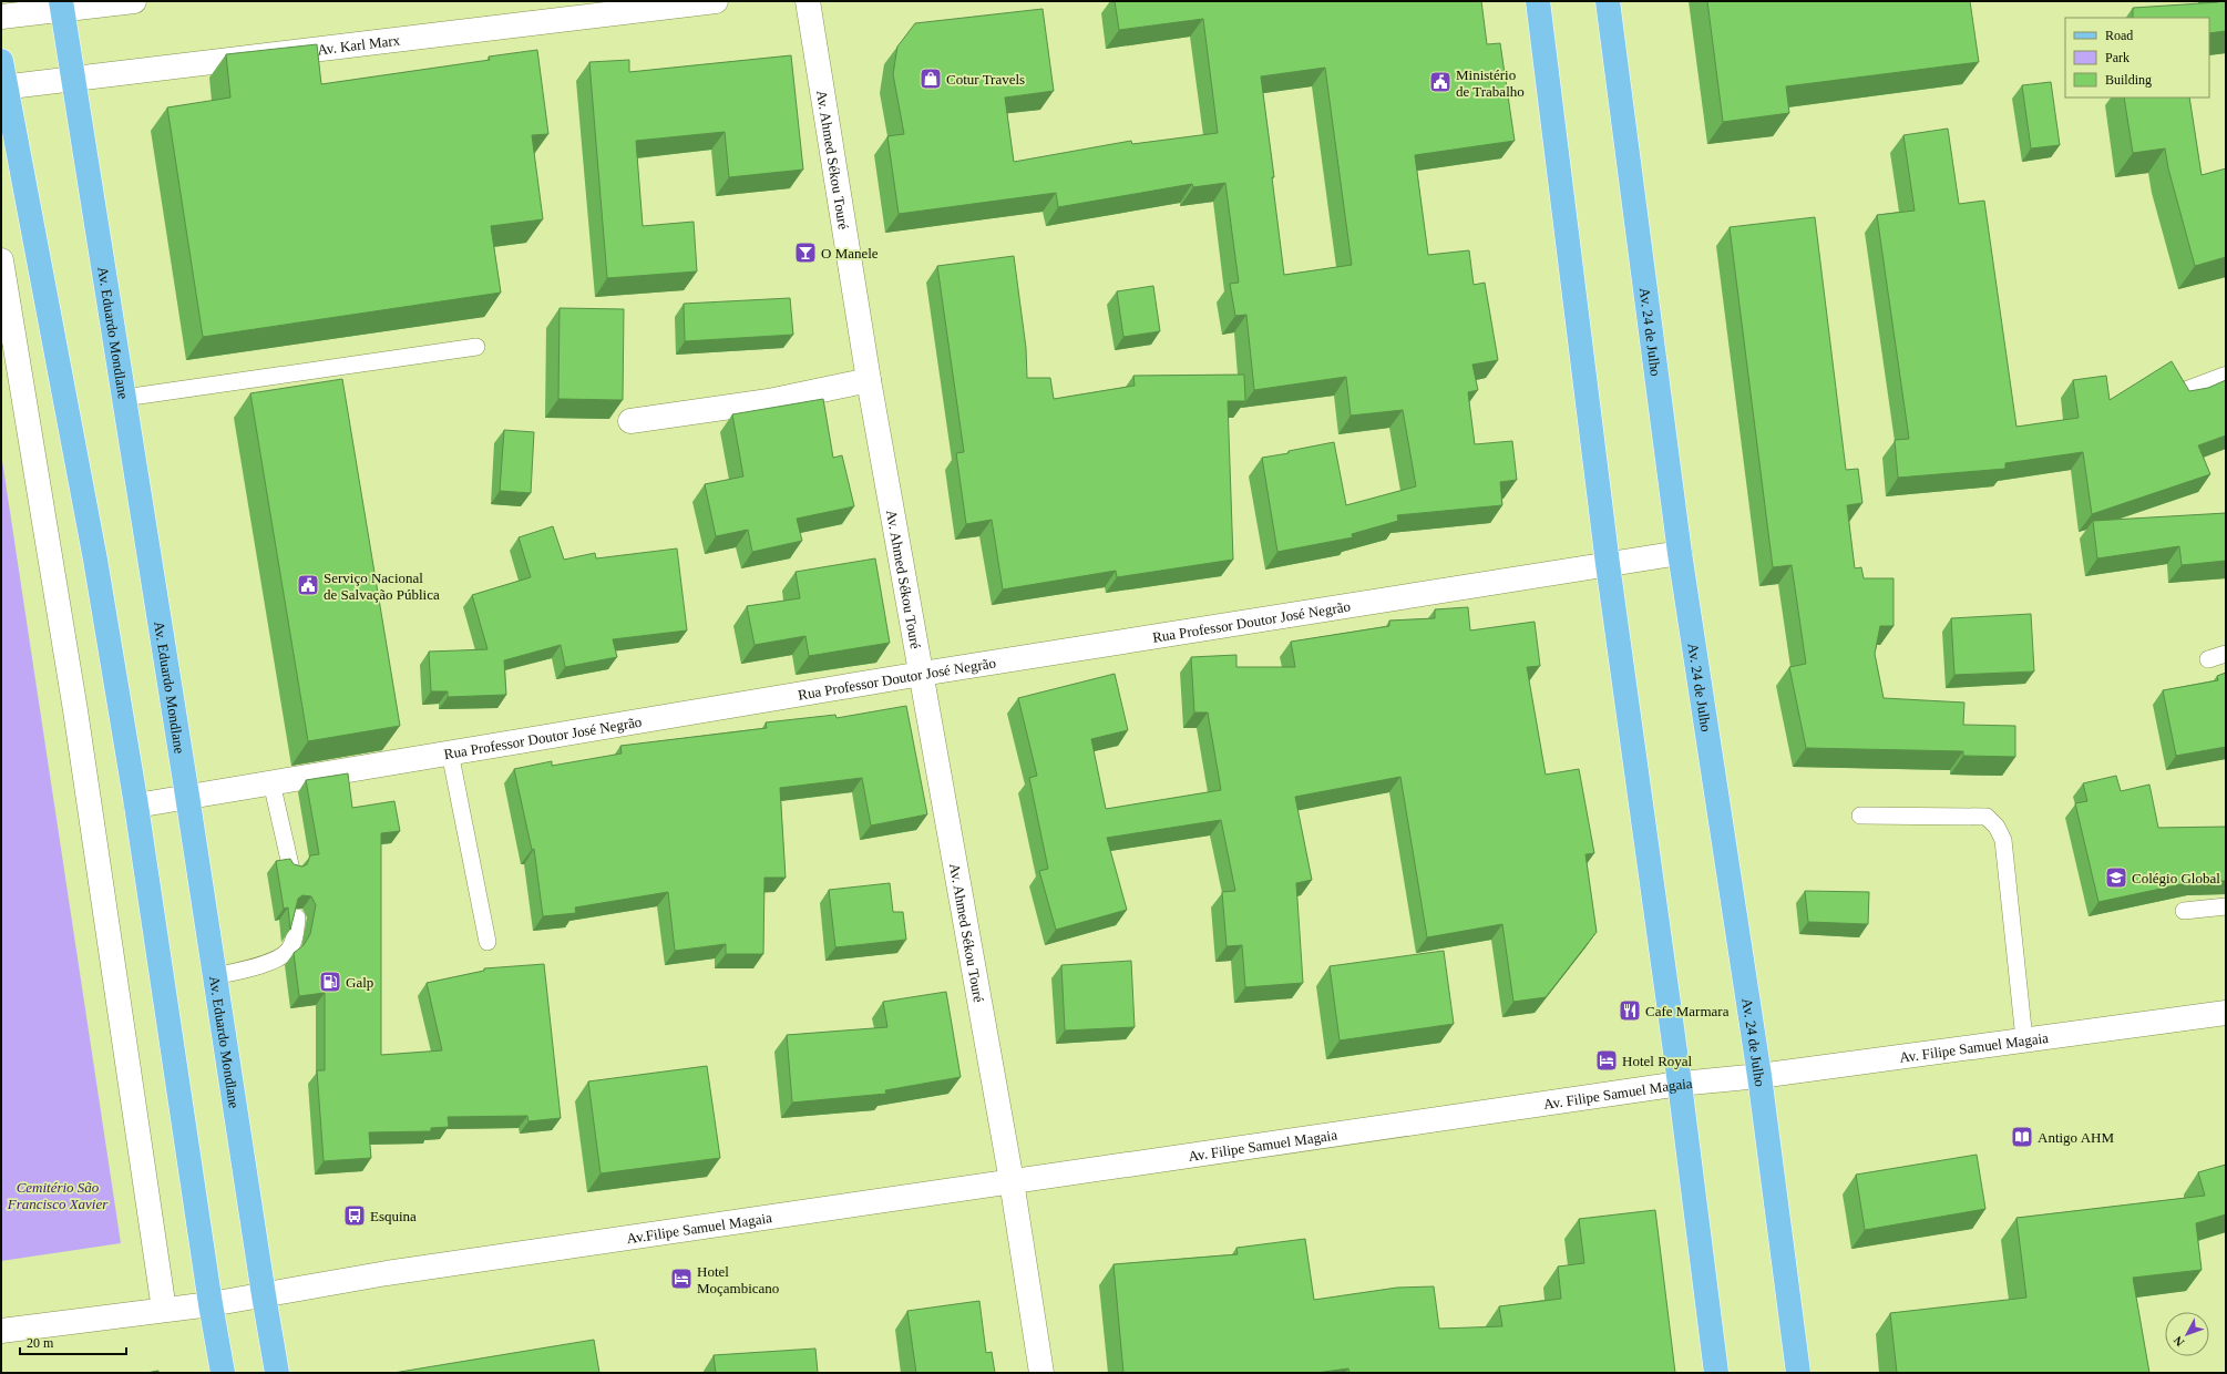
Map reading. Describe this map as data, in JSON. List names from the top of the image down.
{
  "streets": {
    "main road": ["Av. 24 de Julho", "Av. Eduardo Mondlane"],
    "street": [
      "Av. Karl Marx",
      "Av. Ahmed Sékou Touré",
      "Rua Professor Doutor José Negrão",
      "Av. Filipe Samuel Magaia",
      "Av.Filipe Samuel Magaia"
    ]
  },
  "crossings": [
    ["Av. Karl Marx", "Av. Eduardo Mondlane"],
    ["Av. Ahmed Sékou Touré", "Rua Professor Doutor José Negrão"],
    ["Av. Ahmed Sékou Touré", "Av. Filipe Samuel Magaia"],
    ["Av. Ahmed Sékou Touré", "Av.Filipe Samuel Magaia"],
    ["Av. 24 de Julho", "Rua Professor Doutor José Negrão"],
    ["Av. 24 de Julho", "Av. Filipe Samuel Magaia"],
    ["Av. Eduardo Mondlane", "Rua Professor Doutor José Negrão"],
    ["Av. Eduardo Mondlane", "Av.Filipe Samuel Magaia"],
    ["Av. Filipe Samuel Magaia", "Av.Filipe Samuel Magaia"]
  ],
  "parks": ["Cemitério São Francisco Xavier"],
  "places": {
    "shop": ["Cotur Travels"],
    "public building": ["Ministério de Trabalho", "Serviço Nacional de Salvação Pública"],
    "bar": ["O Manele"],
    "school or university": ["Colégio Global"],
    "fuel station": ["Galp"],
    "restaurant": ["Cafe Marmara"],
    "hotel": ["Hotel Royal", "Hotel Moçambicano"],
    "library": ["Antigo AHM"],
    "bus stop": ["Esquina"]
  },
  "legend": ["Road", "Park", "Building"],
  "scale_bar": "20 m",
  "north": "bottom left"
}
